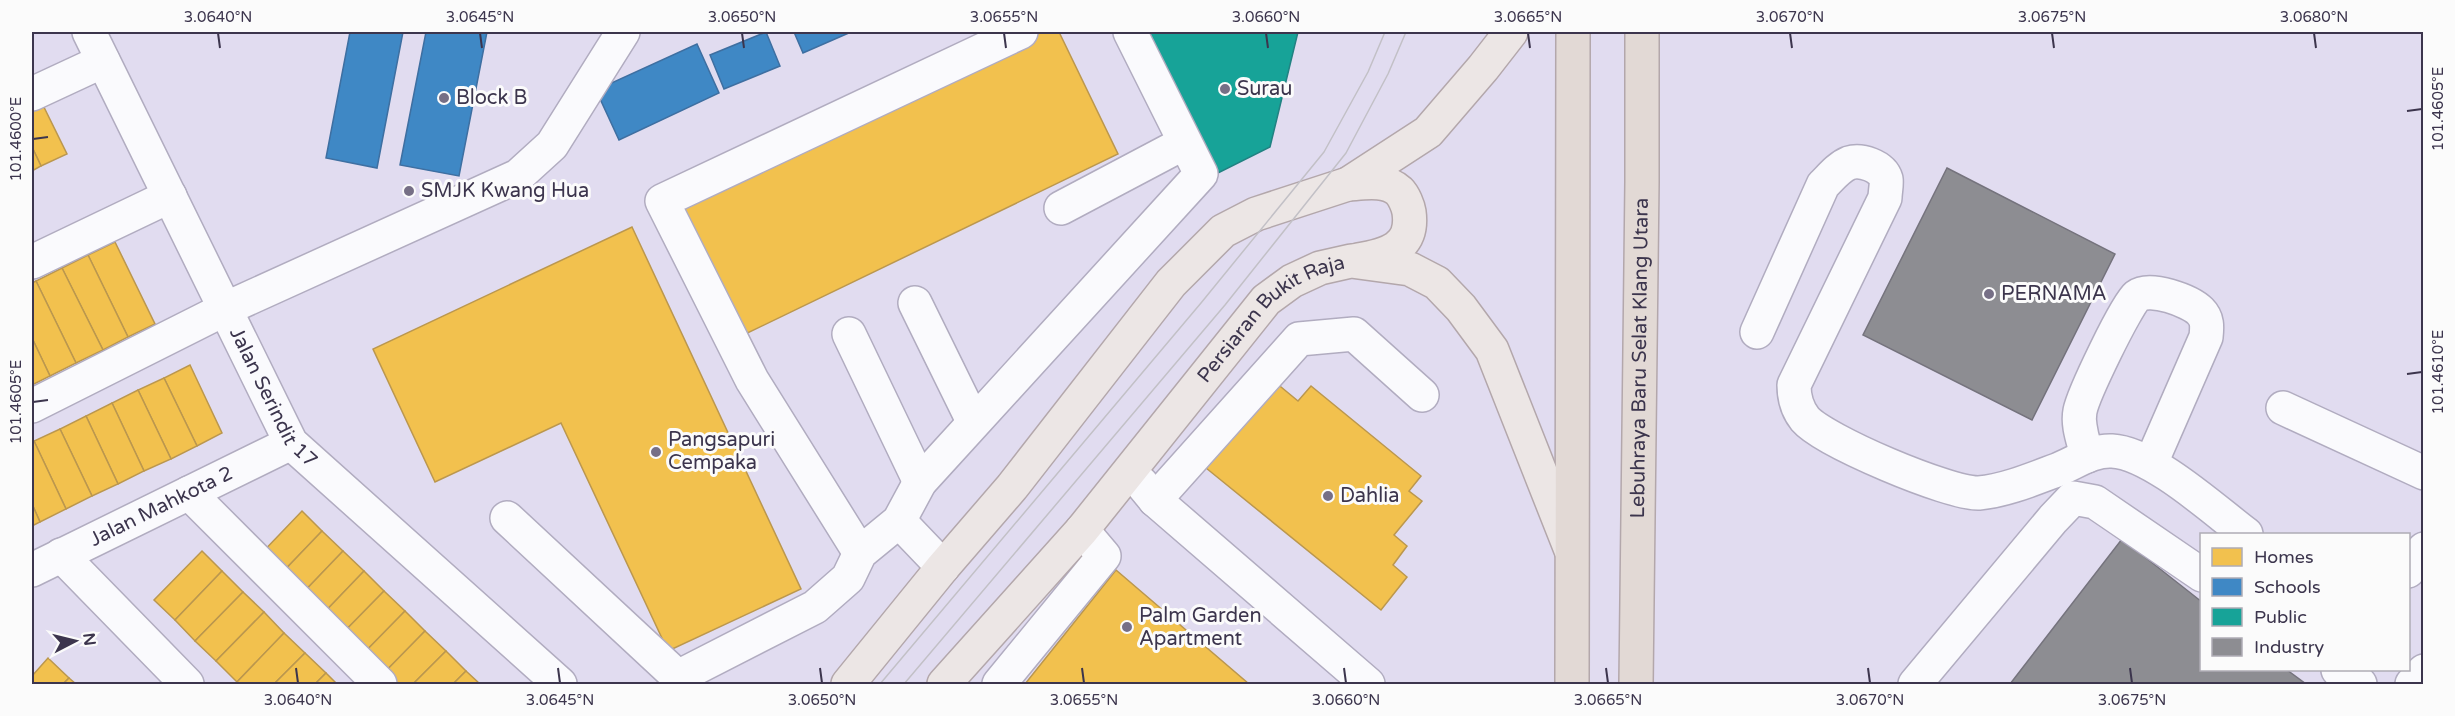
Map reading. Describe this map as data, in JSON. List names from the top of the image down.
{
  "streets": {
    "highway": ["Lebuhraya Baru Selat Klang Utara"],
    "main road": ["Persiaran Bukit Raja"],
    "street": ["Jalan Serindit 17", "Jalan Mahkota 2"]
  },
  "crossings": [
    ["Jalan Serindit 17", "Jalan Mahkota 2"]
  ],
  "places": [
    "Surau",
    "Block B",
    "SMJK Kwang Hua",
    "PERNAMA",
    "Pangsapuri Cempaka",
    "Dahlia",
    "Palm Garden Apartment"
  ],
  "legend": [
    "Homes",
    "Schools",
    "Public",
    "Industry"
  ],
  "north": "right",
  "coordinates": [
    "3.0640°N",
    "3.0645°N",
    "3.0650°N",
    "3.0655°N",
    "3.0660°N",
    "3.0665°N",
    "3.0670°N",
    "3.0675°N",
    "3.0680°N",
    "101.4605°E",
    "101.4600°E",
    "101.4610°E"
  ]
}
